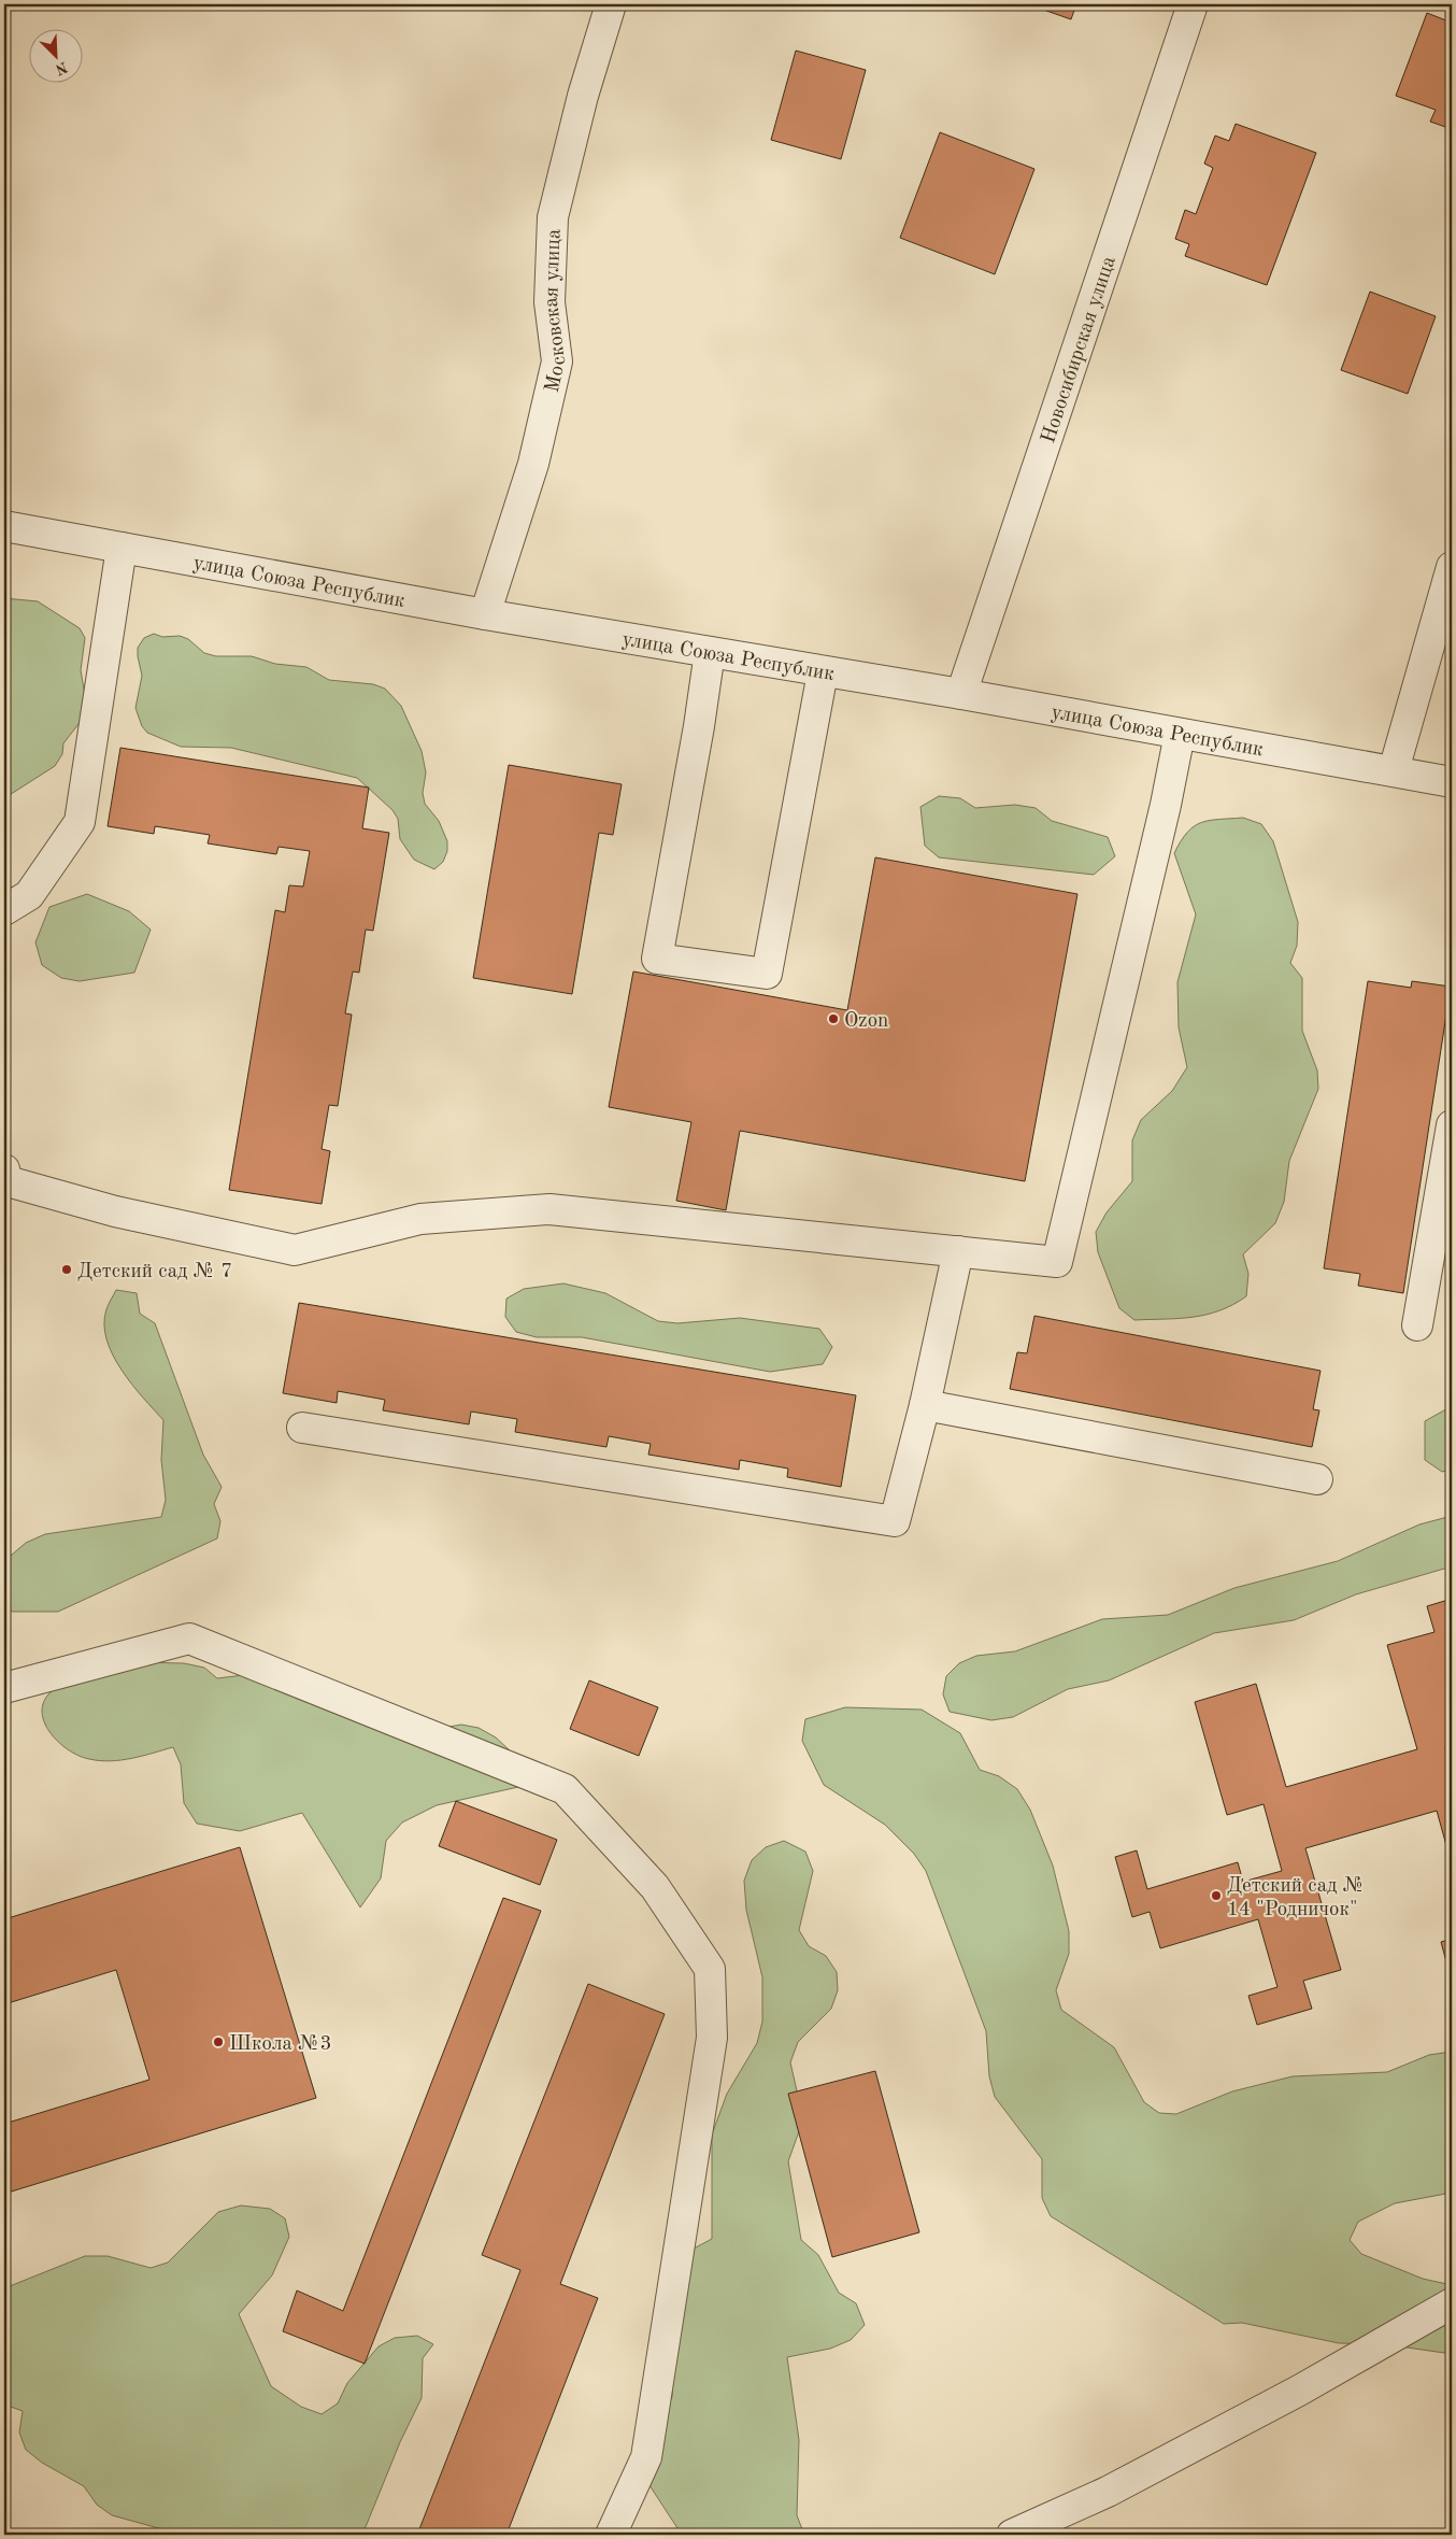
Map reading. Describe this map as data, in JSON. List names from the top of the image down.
{
  "streets": {
    "street": ["Московская улица", "Новосибирская улица", "улица Союза Республик"]
  },
  "crossings": [
    ["Московская улица", "улица Союза Республик"],
    ["Новосибирская улица", "улица Союза Республик"]
  ],
  "places": [
    "Ozon",
    "Детский сад № 7",
    "Детский сад № 14 \"Родничок\"",
    "Школа №3"
  ],
  "north": "bottom right"
}
